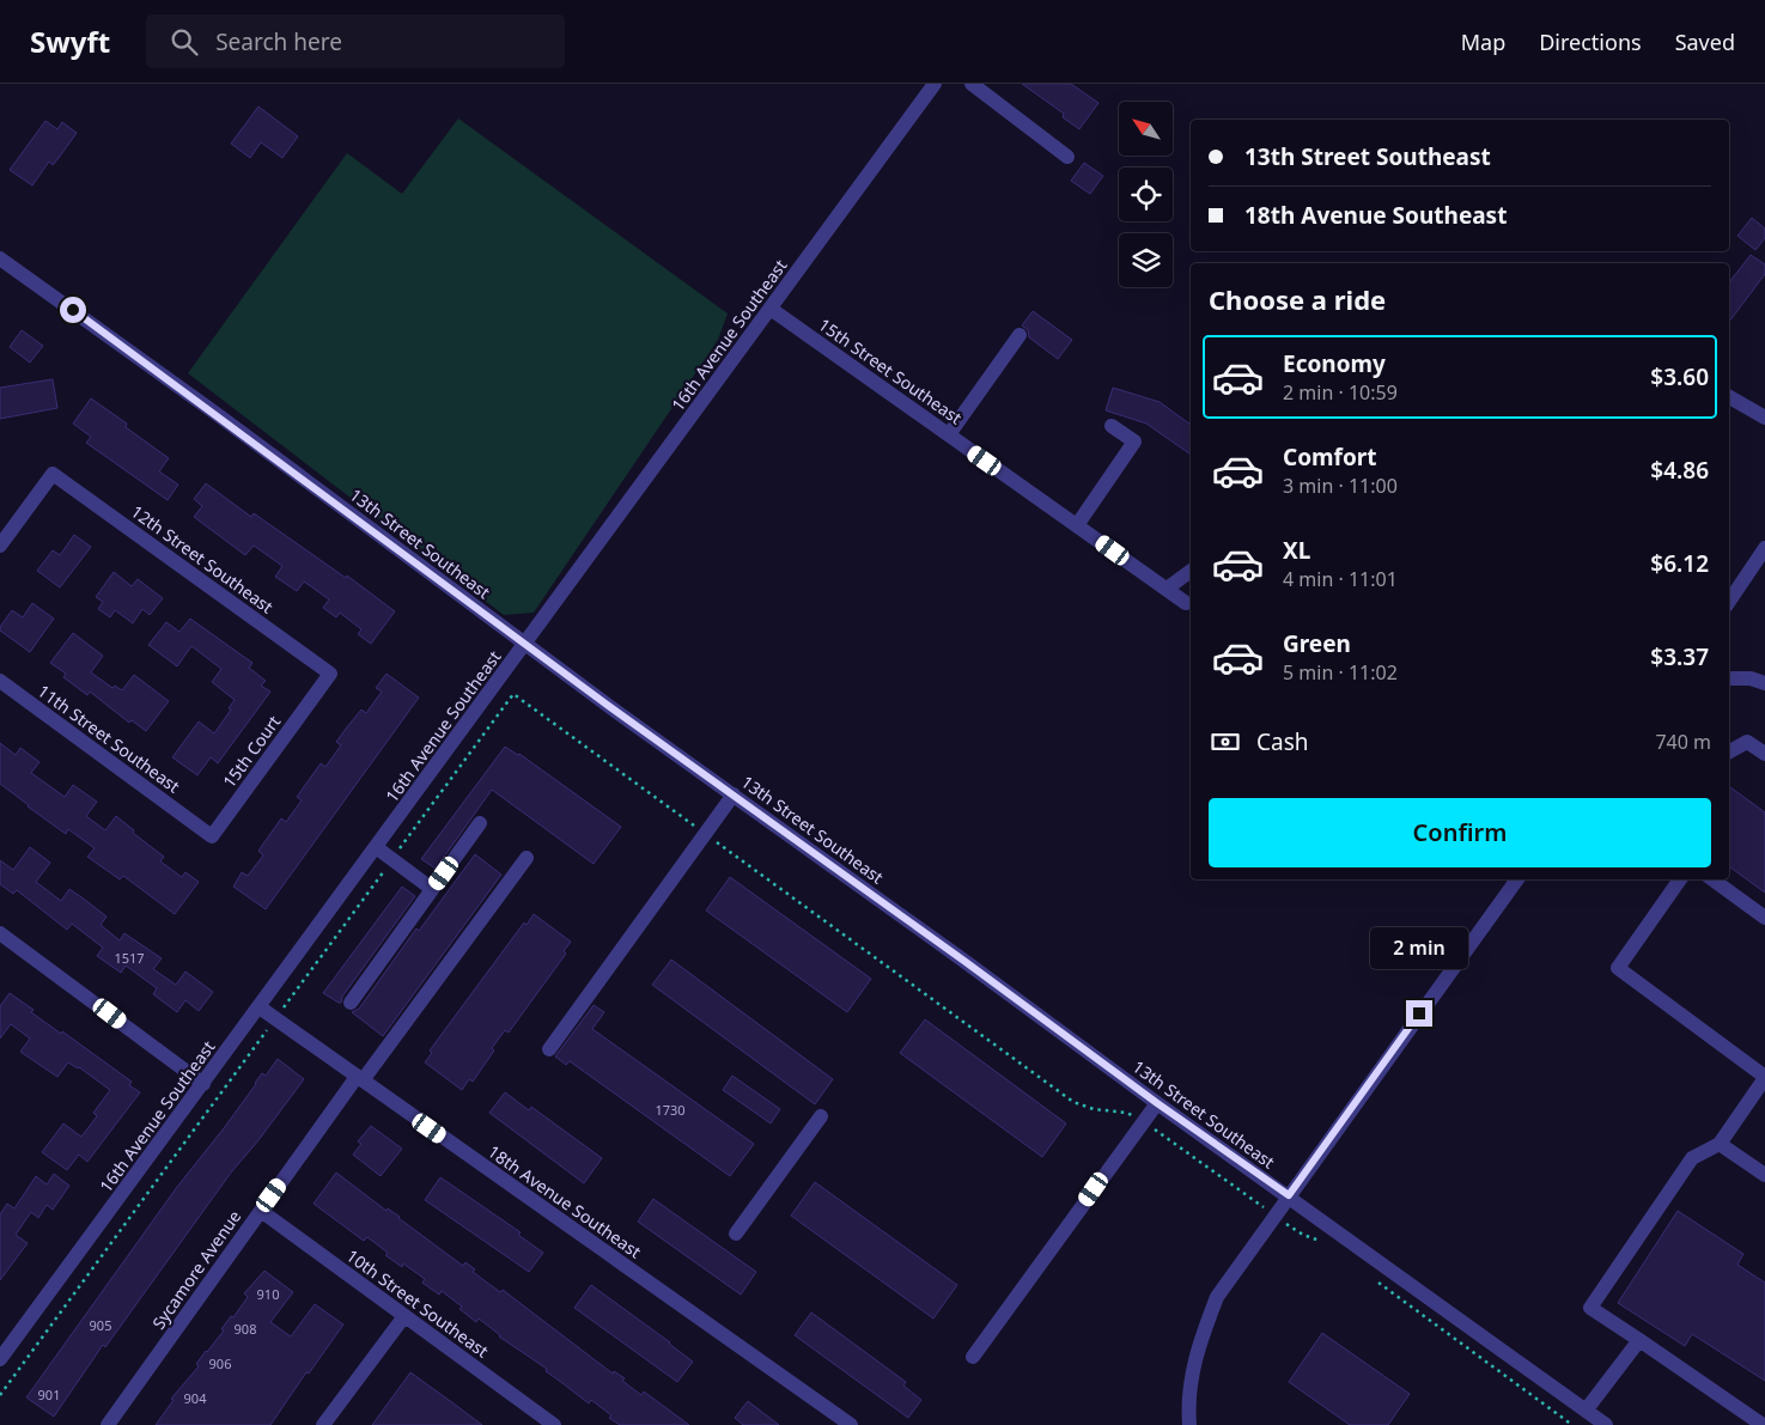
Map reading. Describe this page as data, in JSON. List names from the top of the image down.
{
  "streets": {
    "street": [
      "16th Avenue Southeast",
      "15th Street Southeast",
      "13th Street Southeast",
      "12th Street Southeast",
      "11th Street Southeast",
      "15th Court",
      "18th Avenue Southeast",
      "Sycamore Avenue",
      "10th Street Southeast"
    ]
  },
  "crossings": [
    ["16th Avenue Southeast", "15th Street Southeast"],
    ["16th Avenue Southeast", "13th Street Southeast"],
    ["16th Avenue Southeast", "18th Avenue Southeast"],
    ["12th Street Southeast", "15th Court"],
    ["11th Street Southeast", "15th Court"],
    ["18th Avenue Southeast", "Sycamore Avenue"],
    ["Sycamore Avenue", "10th Street Southeast"]
  ],
  "house_numbers": [
    "1517",
    "1730",
    "910",
    "905",
    "908",
    "906",
    "901",
    "904"
  ],
  "north": "top left",
  "page": {
    "header": "Swyft",
    "search": "Search here",
    "nav": ["Map", "Directions", "Saved"],
    "banner": ["13th Street Southeast", "18th Avenue Southeast"],
    "heading": "Choose a ride",
    "list": [
      {
        "name": "Economy",
        "note": "2 min · 10:59",
        "value": "$3.60"
      },
      {
        "name": "Comfort",
        "note": "3 min · 11:00",
        "value": "$4.86"
      },
      {
        "name": "XL",
        "note": "4 min · 11:01",
        "value": "$6.12"
      },
      {
        "name": "Green",
        "note": "5 min · 11:02",
        "value": "$3.37"
      }
    ],
    "pay": ["Cash", "740 m"],
    "buttons": "Confirm",
    "bubble": "2 min"
  }
}
